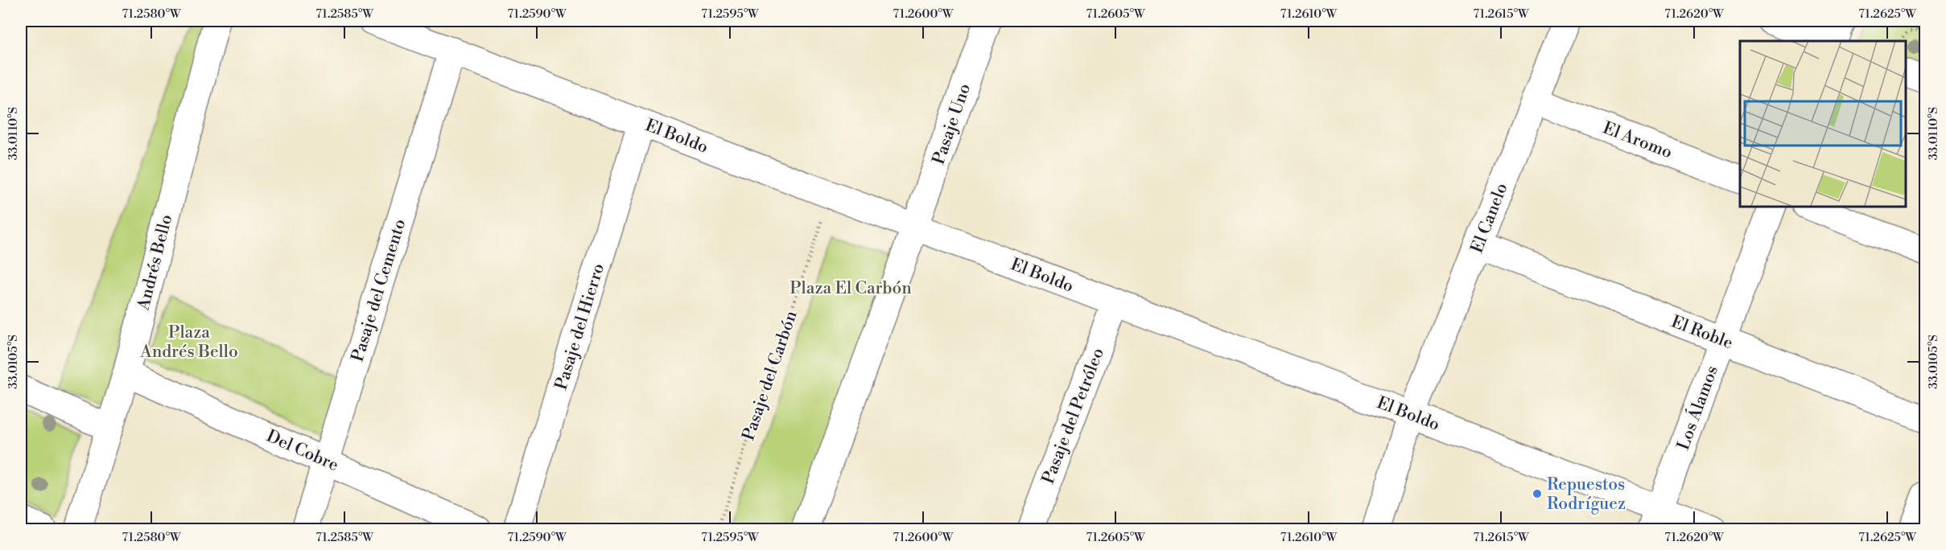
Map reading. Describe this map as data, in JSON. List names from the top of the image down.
{
  "streets": {
    "street": [
      "Pasaje Uno",
      "El Boldo",
      "El Aromo",
      "El Canelo",
      "Andrés Bello",
      "Pasaje del Cemento",
      "Pasaje del Hierro",
      "El Roble",
      "Los Álamos",
      "Pasaje del Petróleo",
      "Del Cobre"
    ],
    "path": ["Pasaje del Carbón"]
  },
  "crossings": [
    ["Pasaje Uno", "El Boldo"],
    ["El Boldo", "El Canelo"],
    ["El Boldo", "Pasaje del Cemento"],
    ["El Boldo", "Pasaje del Hierro"],
    ["El Boldo", "Pasaje del Carbón"],
    ["El Boldo", "Los Álamos"],
    ["El Boldo", "Pasaje del Petróleo"],
    ["El Aromo", "El Canelo"],
    ["El Canelo", "El Roble"],
    ["Andrés Bello", "Del Cobre"],
    ["Pasaje del Cemento", "Del Cobre"],
    ["El Roble", "Los Álamos"]
  ],
  "parks": ["Plaza El Carbón", "Plaza Andrés Bello"],
  "places": ["Repuestos Rodríguez"],
  "coordinates": [
    "71.2580°W",
    "71.2585°W",
    "71.2590°W",
    "71.2595°W",
    "71.2600°W",
    "71.2605°W",
    "71.2610°W",
    "71.2615°W",
    "71.2620°W",
    "71.2625°W",
    "33.0110°S",
    "33.0105°S"
  ]
}
